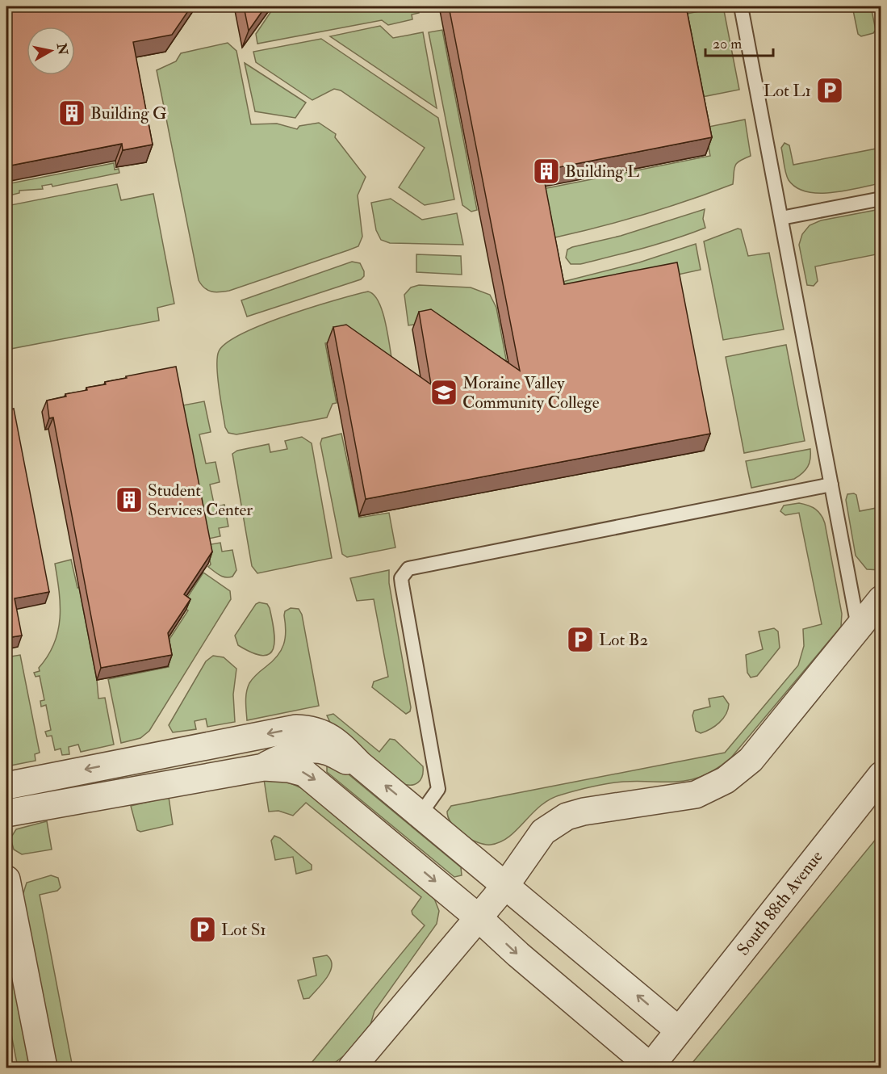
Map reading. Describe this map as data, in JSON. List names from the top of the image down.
{
  "streets": {
    "street": ["South 88th Avenue"]
  },
  "places": {
    "parking": ["Lot L1", "Lot B2", "Lot S1"],
    "building": ["Building G", "Building L", "Student Services Center"],
    "school or university": ["Moraine Valley Community College"]
  },
  "scale_bar": "20 m",
  "north": "right"
}
